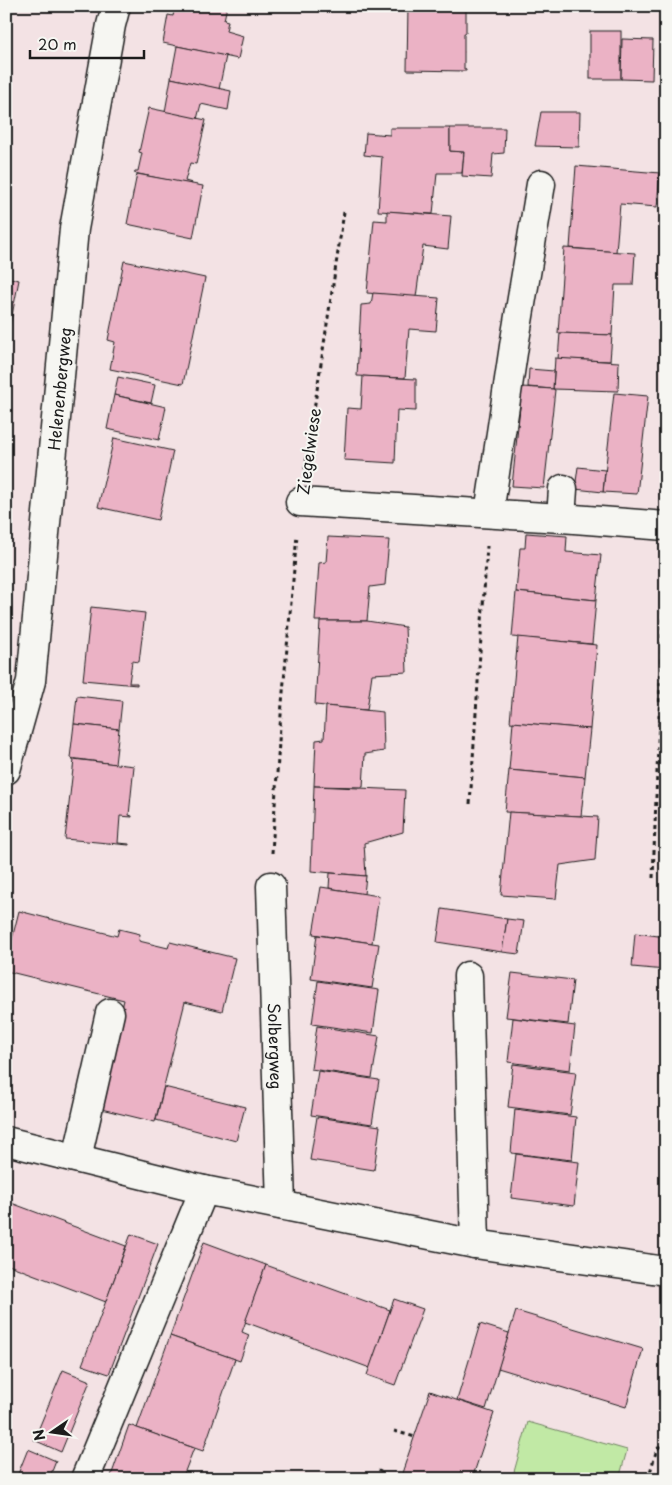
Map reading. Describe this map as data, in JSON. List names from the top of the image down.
{
  "streets": {
    "street": ["Helenenbergweg", "Ziegelwiese", "Solbergweg"]
  },
  "scale_bar": "20 m",
  "north": "left"
}
